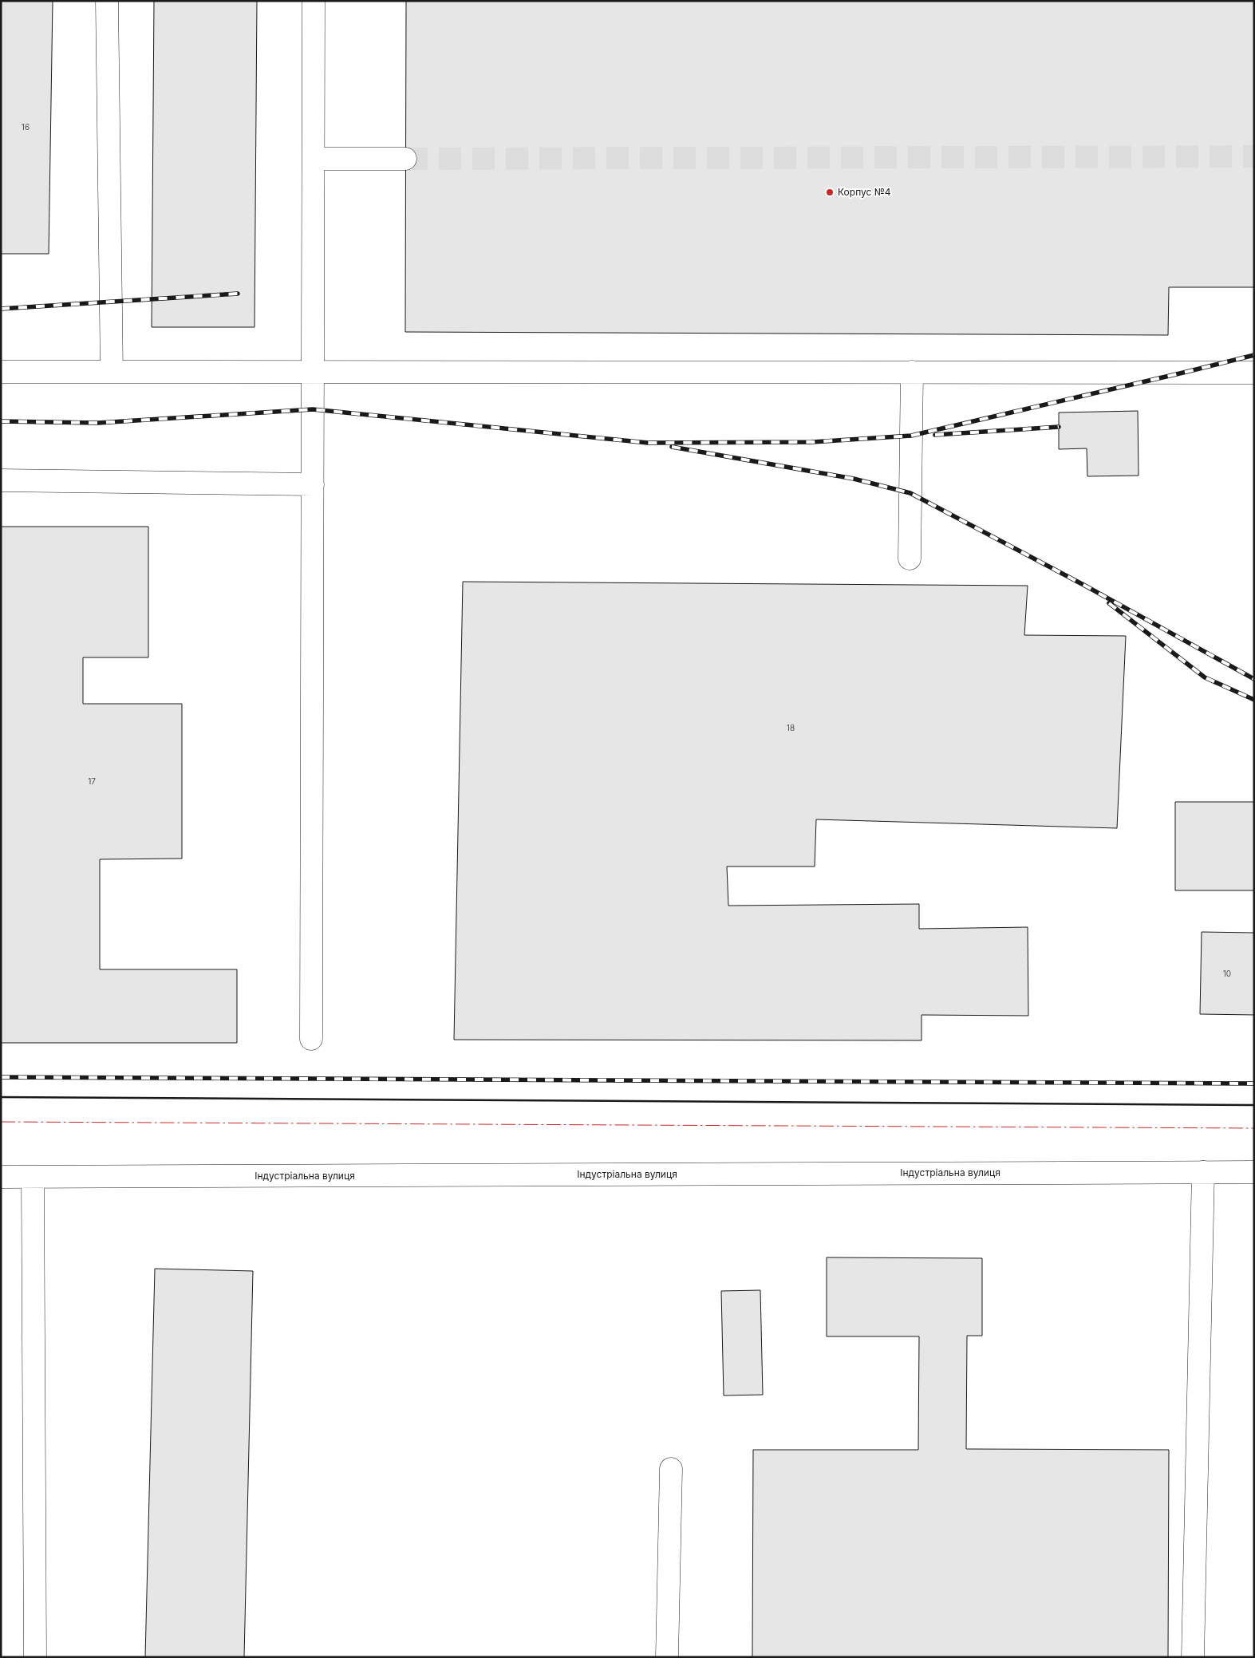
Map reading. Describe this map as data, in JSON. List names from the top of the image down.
{
  "streets": {
    "street": ["Індустріальна вулиця"]
  },
  "places": ["Корпус №4"],
  "house_numbers": [
    "16",
    "18",
    "17",
    "10"
  ]
}
